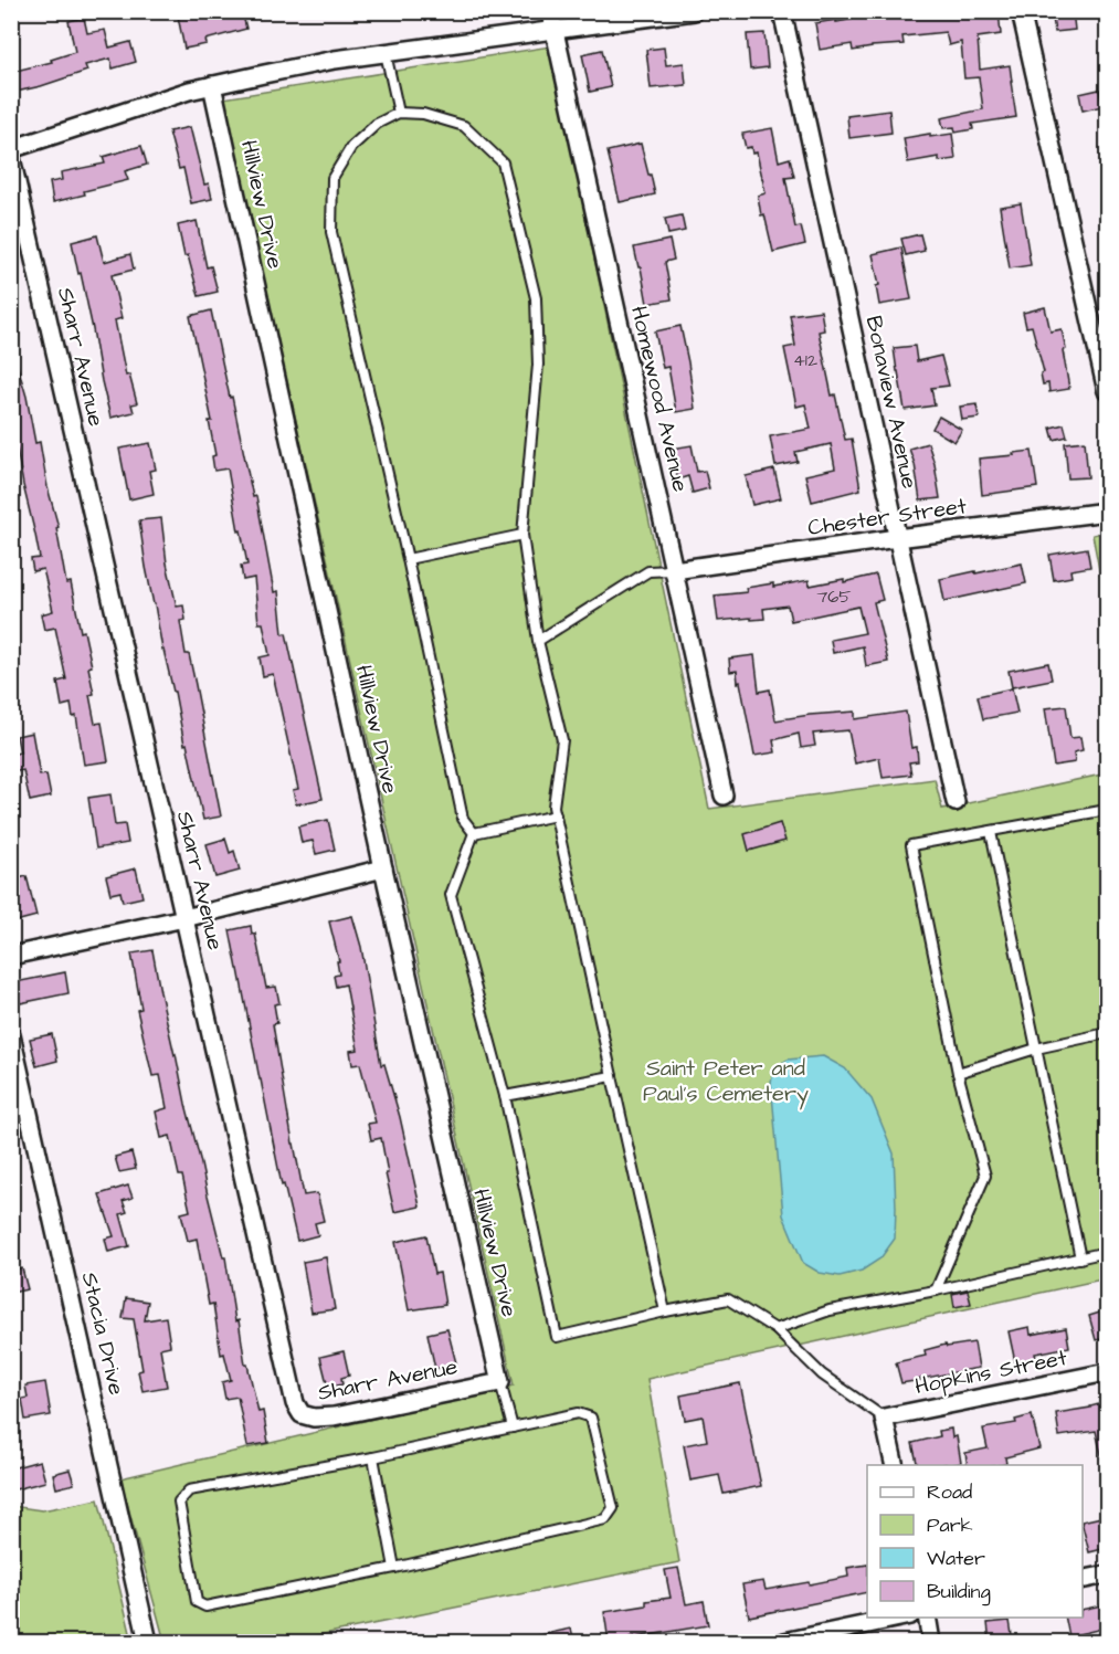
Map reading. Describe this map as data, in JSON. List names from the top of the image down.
{
  "streets": {
    "street": [
      "Hillview Drive",
      "Sharr Avenue",
      "Homewood Avenue",
      "Bonaview Avenue",
      "Chester Street",
      "Stacia Drive",
      "Hopkins Street"
    ]
  },
  "crossings": [
    ["Hillview Drive", "Sharr Avenue"],
    ["Homewood Avenue", "Chester Street"],
    ["Bonaview Avenue", "Chester Street"]
  ],
  "parks": ["Saint Peter and Paul's Cemetery"],
  "house_numbers": ["412", "765"],
  "legend": [
    "Road",
    "Park",
    "Water",
    "Building"
  ]
}
